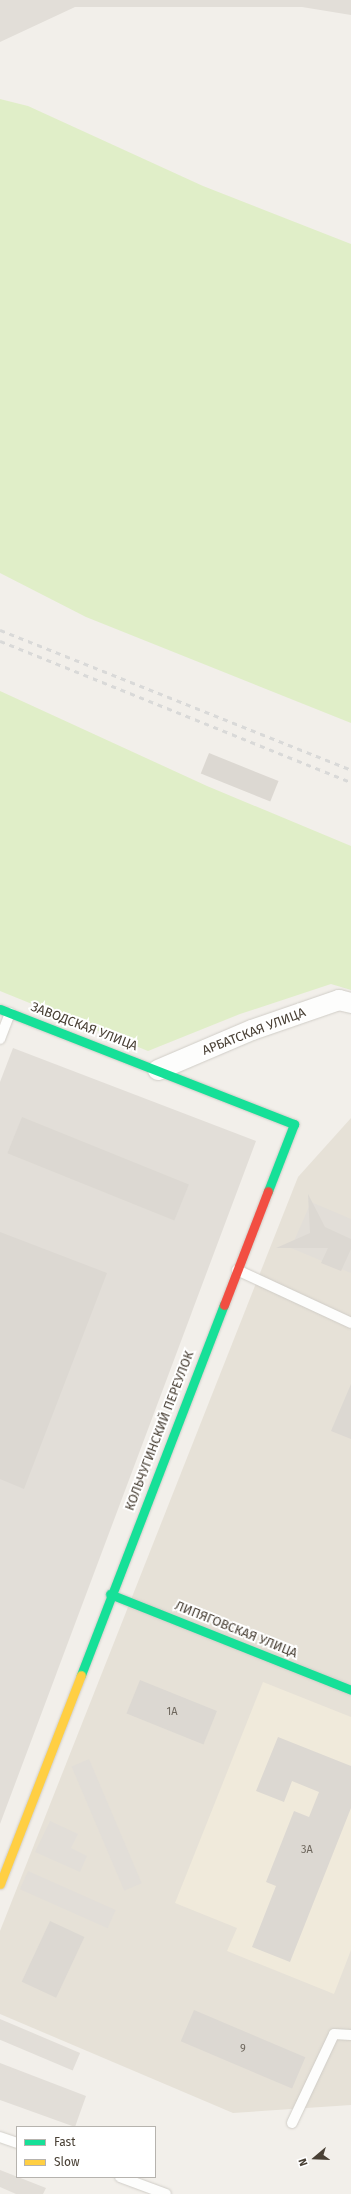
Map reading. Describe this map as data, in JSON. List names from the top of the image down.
{
  "streets": {
    "street": [
      "ЗАВОДСКАЯ УЛИЦА",
      "АРБАТСКАЯ УЛИЦА",
      "КОЛЬЧУГИНСКИЙ ПЕРЕУЛОК",
      "ЛИПЯГОВСКАЯ УЛИЦА"
    ]
  },
  "crossings": [
    ["ЗАВОДСКАЯ УЛИЦА", "АРБАТСКАЯ УЛИЦА"],
    ["ЗАВОДСКАЯ УЛИЦА", "КОЛЬЧУГИНСКИЙ ПЕРЕУЛОК"],
    ["АРБАТСКАЯ УЛИЦА", "КОЛЬЧУГИНСКИЙ ПЕРЕУЛОК"],
    ["КОЛЬЧУГИНСКИЙ ПЕРЕУЛОК", "ЛИПЯГОВСКАЯ УЛИЦА"]
  ],
  "house_numbers": ["1А", "3А", "9"],
  "legend": ["Fast", "Slow"],
  "north": "left"
}
